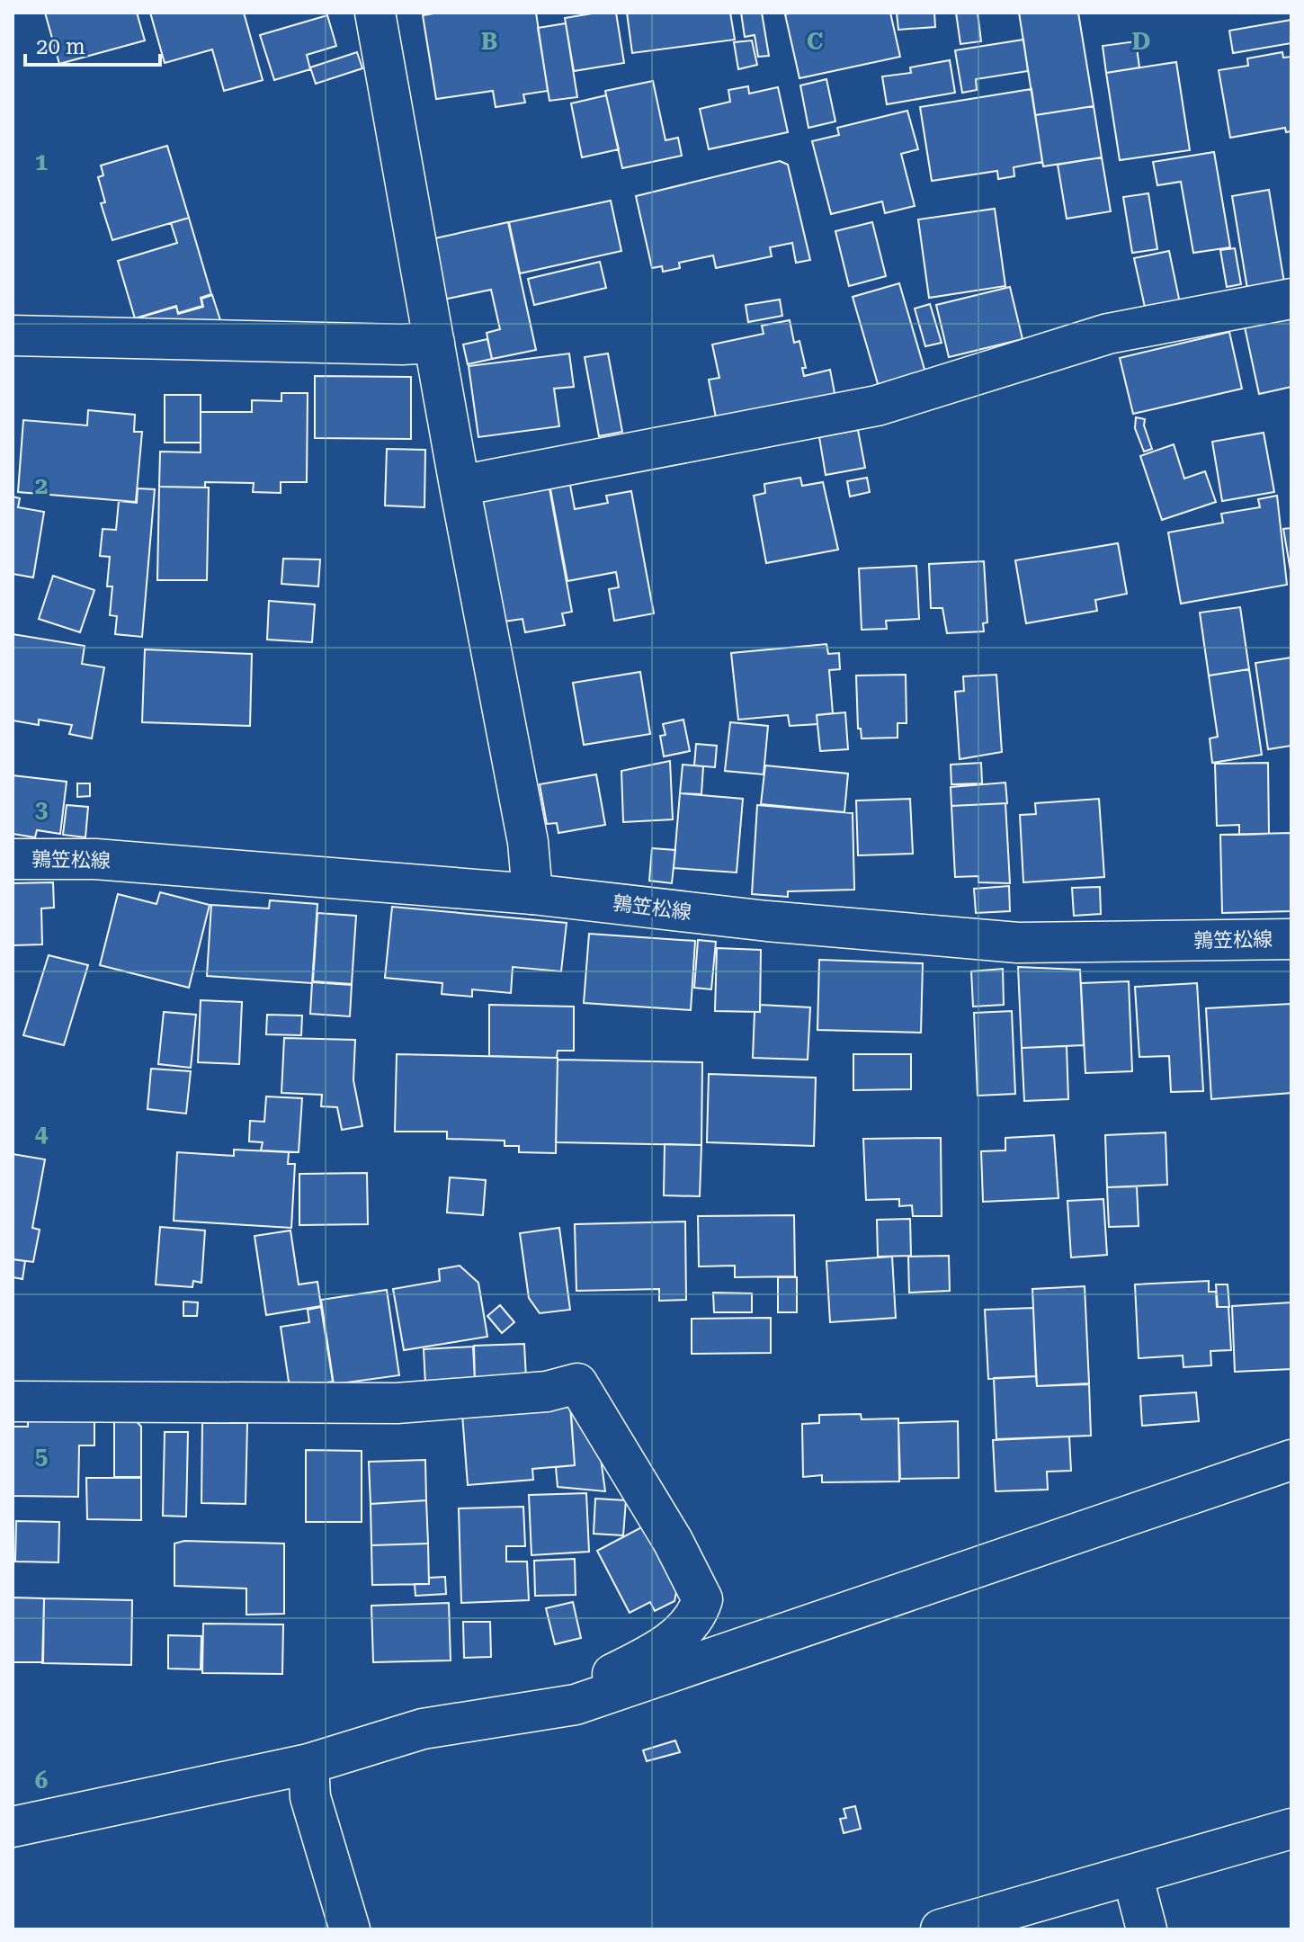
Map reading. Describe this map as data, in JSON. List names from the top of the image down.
{
  "streets": {
    "street": ["鶉笠松線"]
  },
  "scale_bar": "20 m",
  "grid": {
    "columns": ["B", "C", "D"],
    "rows": [
      "1",
      "2",
      "3",
      "4",
      "5",
      "6"
    ]
  }
}
